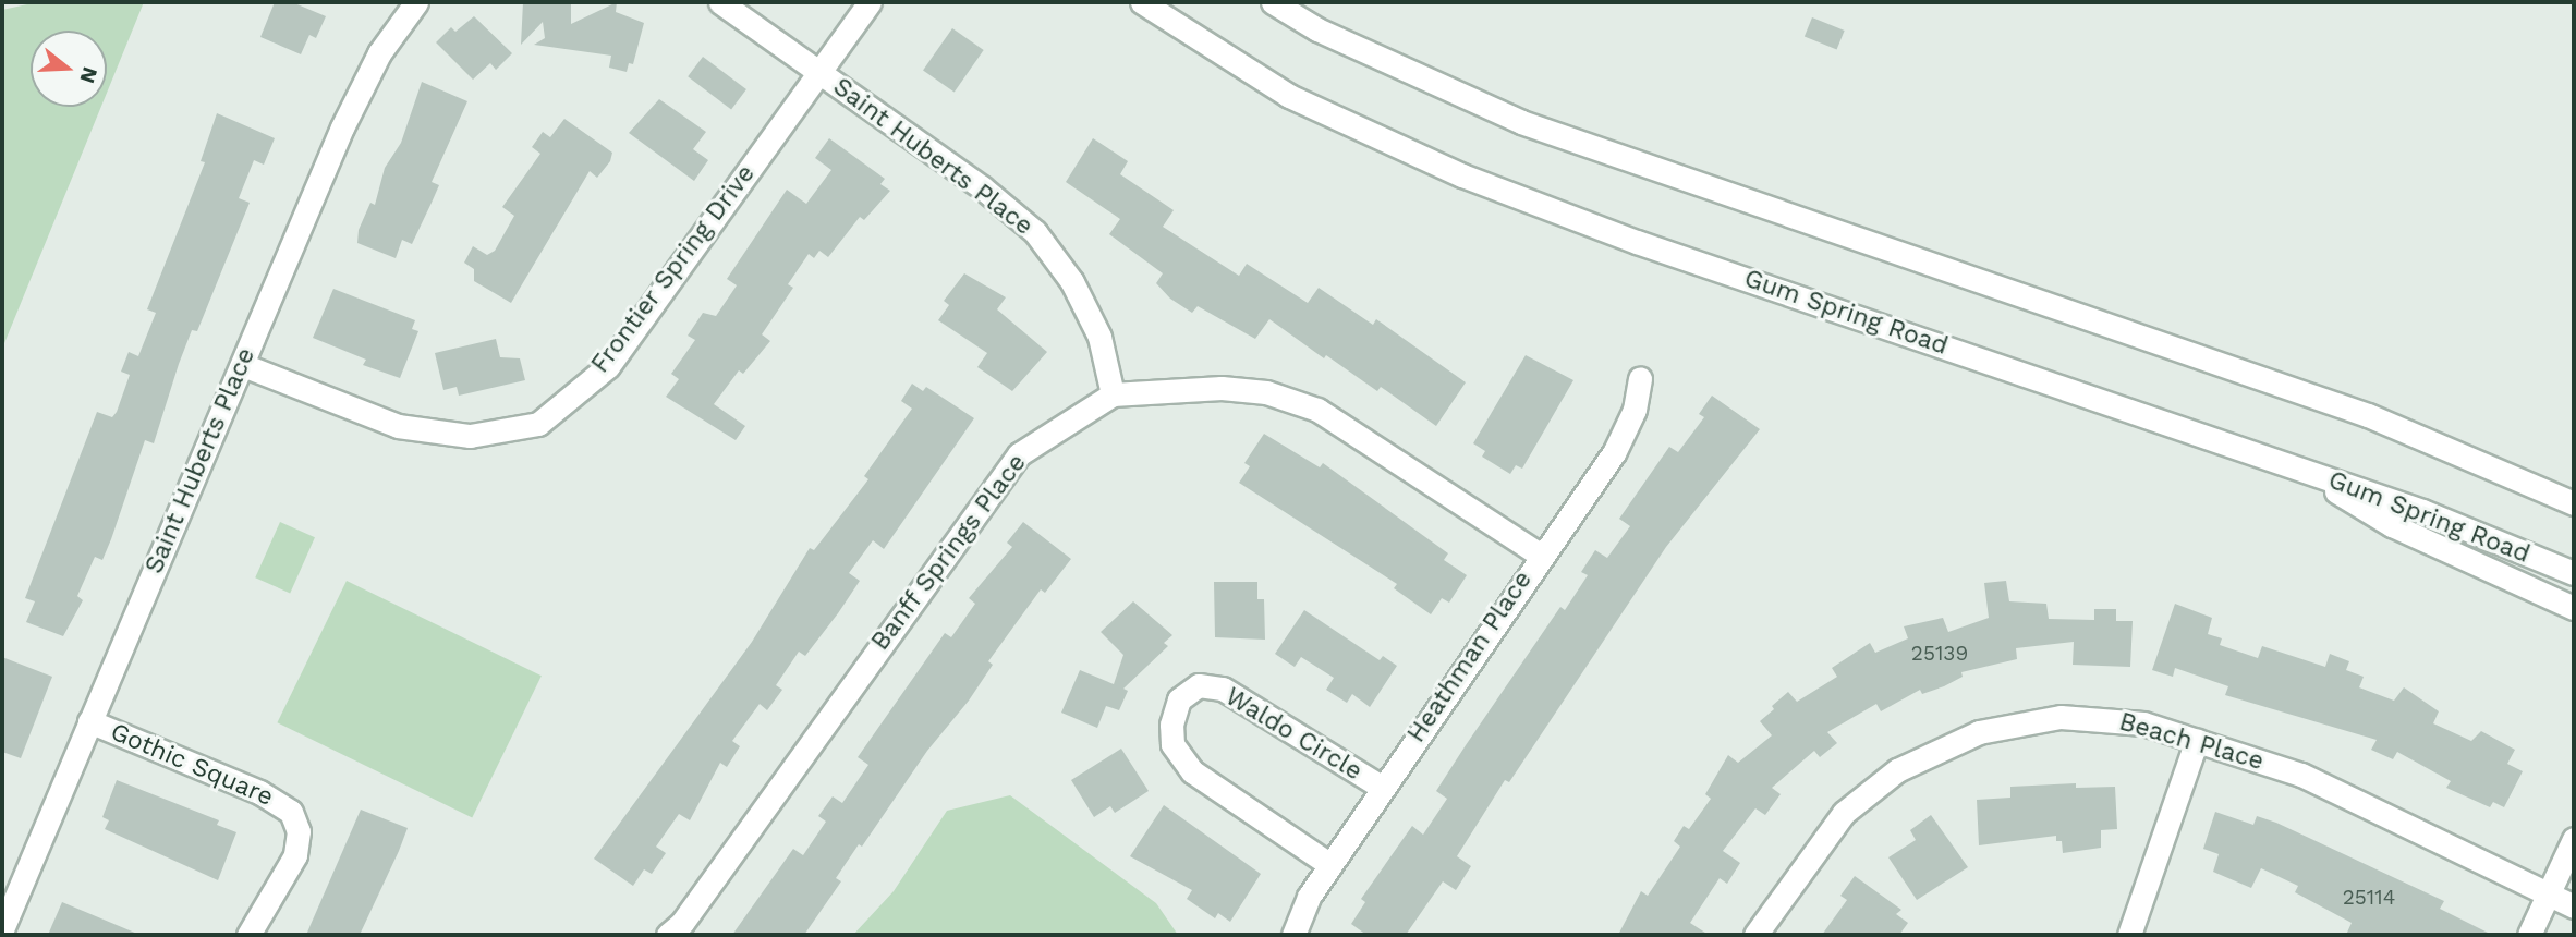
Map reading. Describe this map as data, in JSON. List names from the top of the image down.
{
  "streets": {
    "street": [
      "Saint Huberts Place",
      "Frontier Spring Drive",
      "Gum Spring Road",
      "Banff Springs Place",
      "Heathman Place",
      "Waldo Circle",
      "Beach Place",
      "Gothic Square"
    ]
  },
  "crossings": [
    ["Saint Huberts Place", "Frontier Spring Drive"],
    ["Saint Huberts Place", "Banff Springs Place"],
    ["Saint Huberts Place", "Gothic Square"],
    ["Banff Springs Place", "Heathman Place"],
    ["Heathman Place", "Waldo Circle"]
  ],
  "house_numbers": ["25139", "25114"],
  "north": "right"
}
